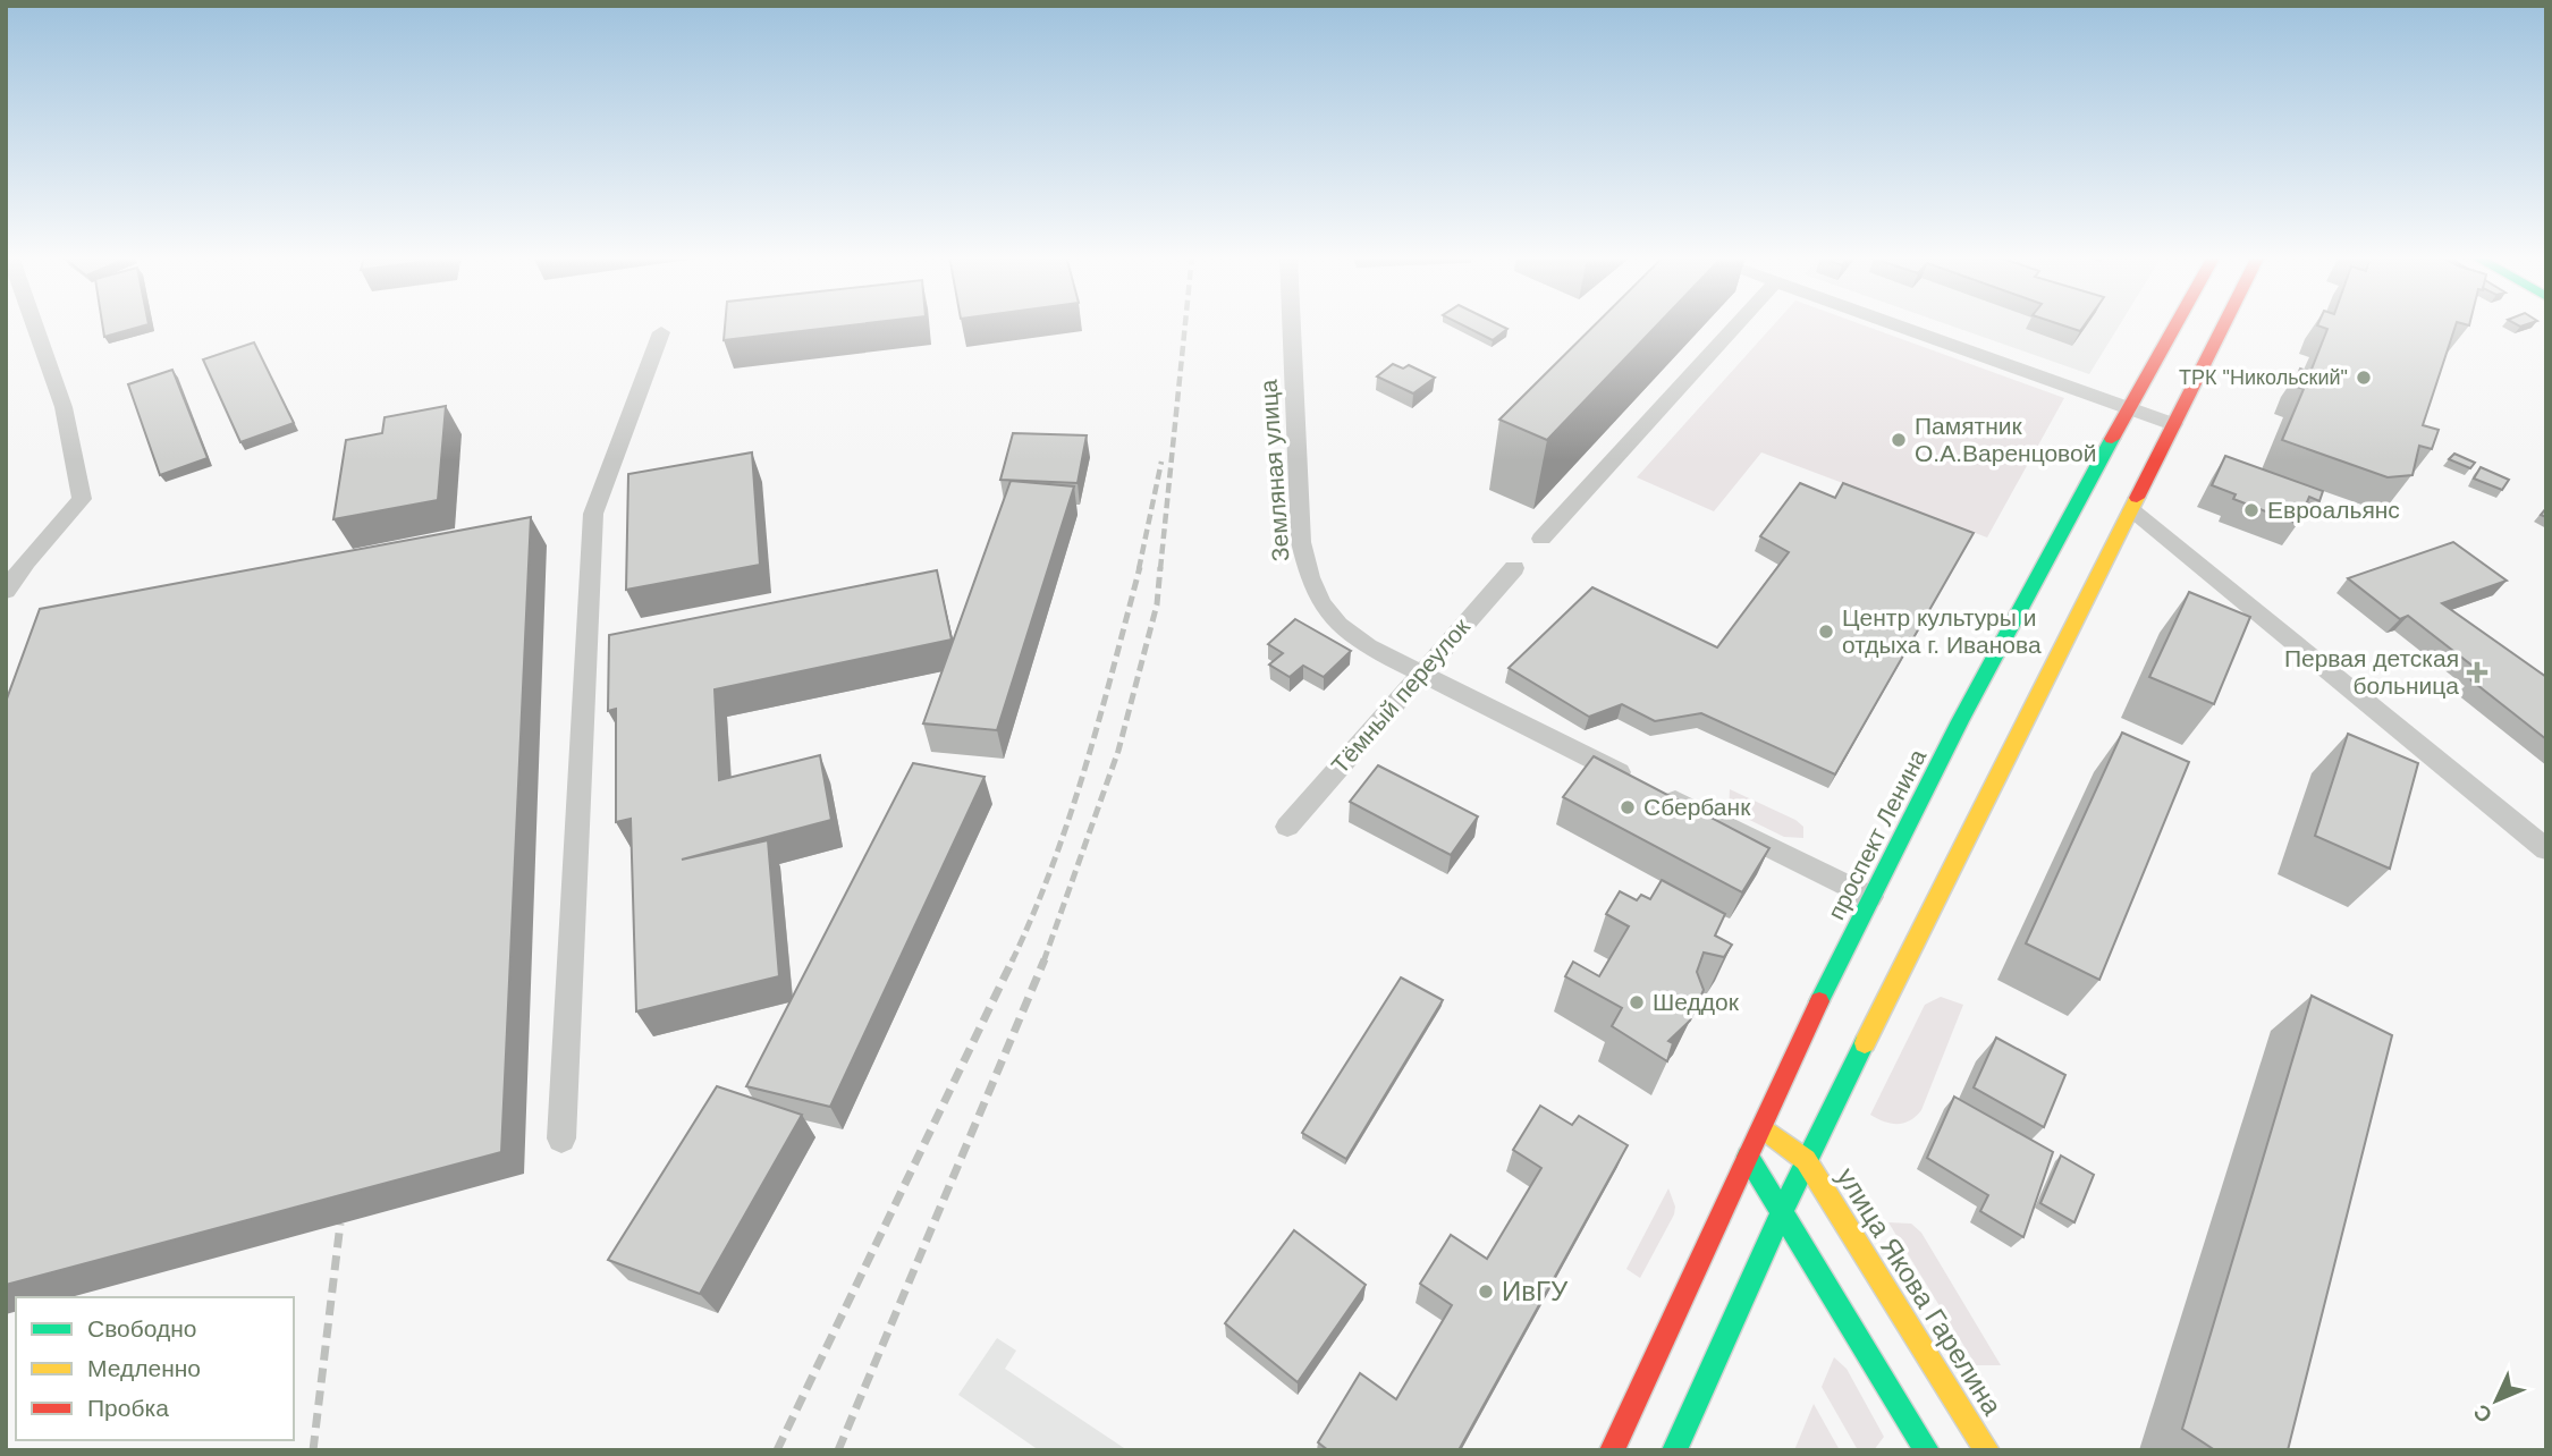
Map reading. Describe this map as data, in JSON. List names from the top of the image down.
{
  "streets": {
    "main road": ["проспект Ленина", "улица Якова Гарелина"],
    "street": ["Земляная улица", "Тёмный переулок"]
  },
  "crossings": [
    ["Земляная улица", "Тёмный переулок"],
    ["Земляная улица", "проспект Ленина"]
  ],
  "places": {
    "other": [
      "ТРК \"Никольский\"",
      "Памятник О.А.Варенцовой",
      "Евроальянс",
      "Центр культуры и отдыха г. Иванова",
      "Сбербанк",
      "Шеддок",
      "ИвГУ"
    ],
    "health": ["Первая детская больница"]
  },
  "legend": ["Свободно", "Медленно", "Пробка"],
  "north": "bottom left"
}
